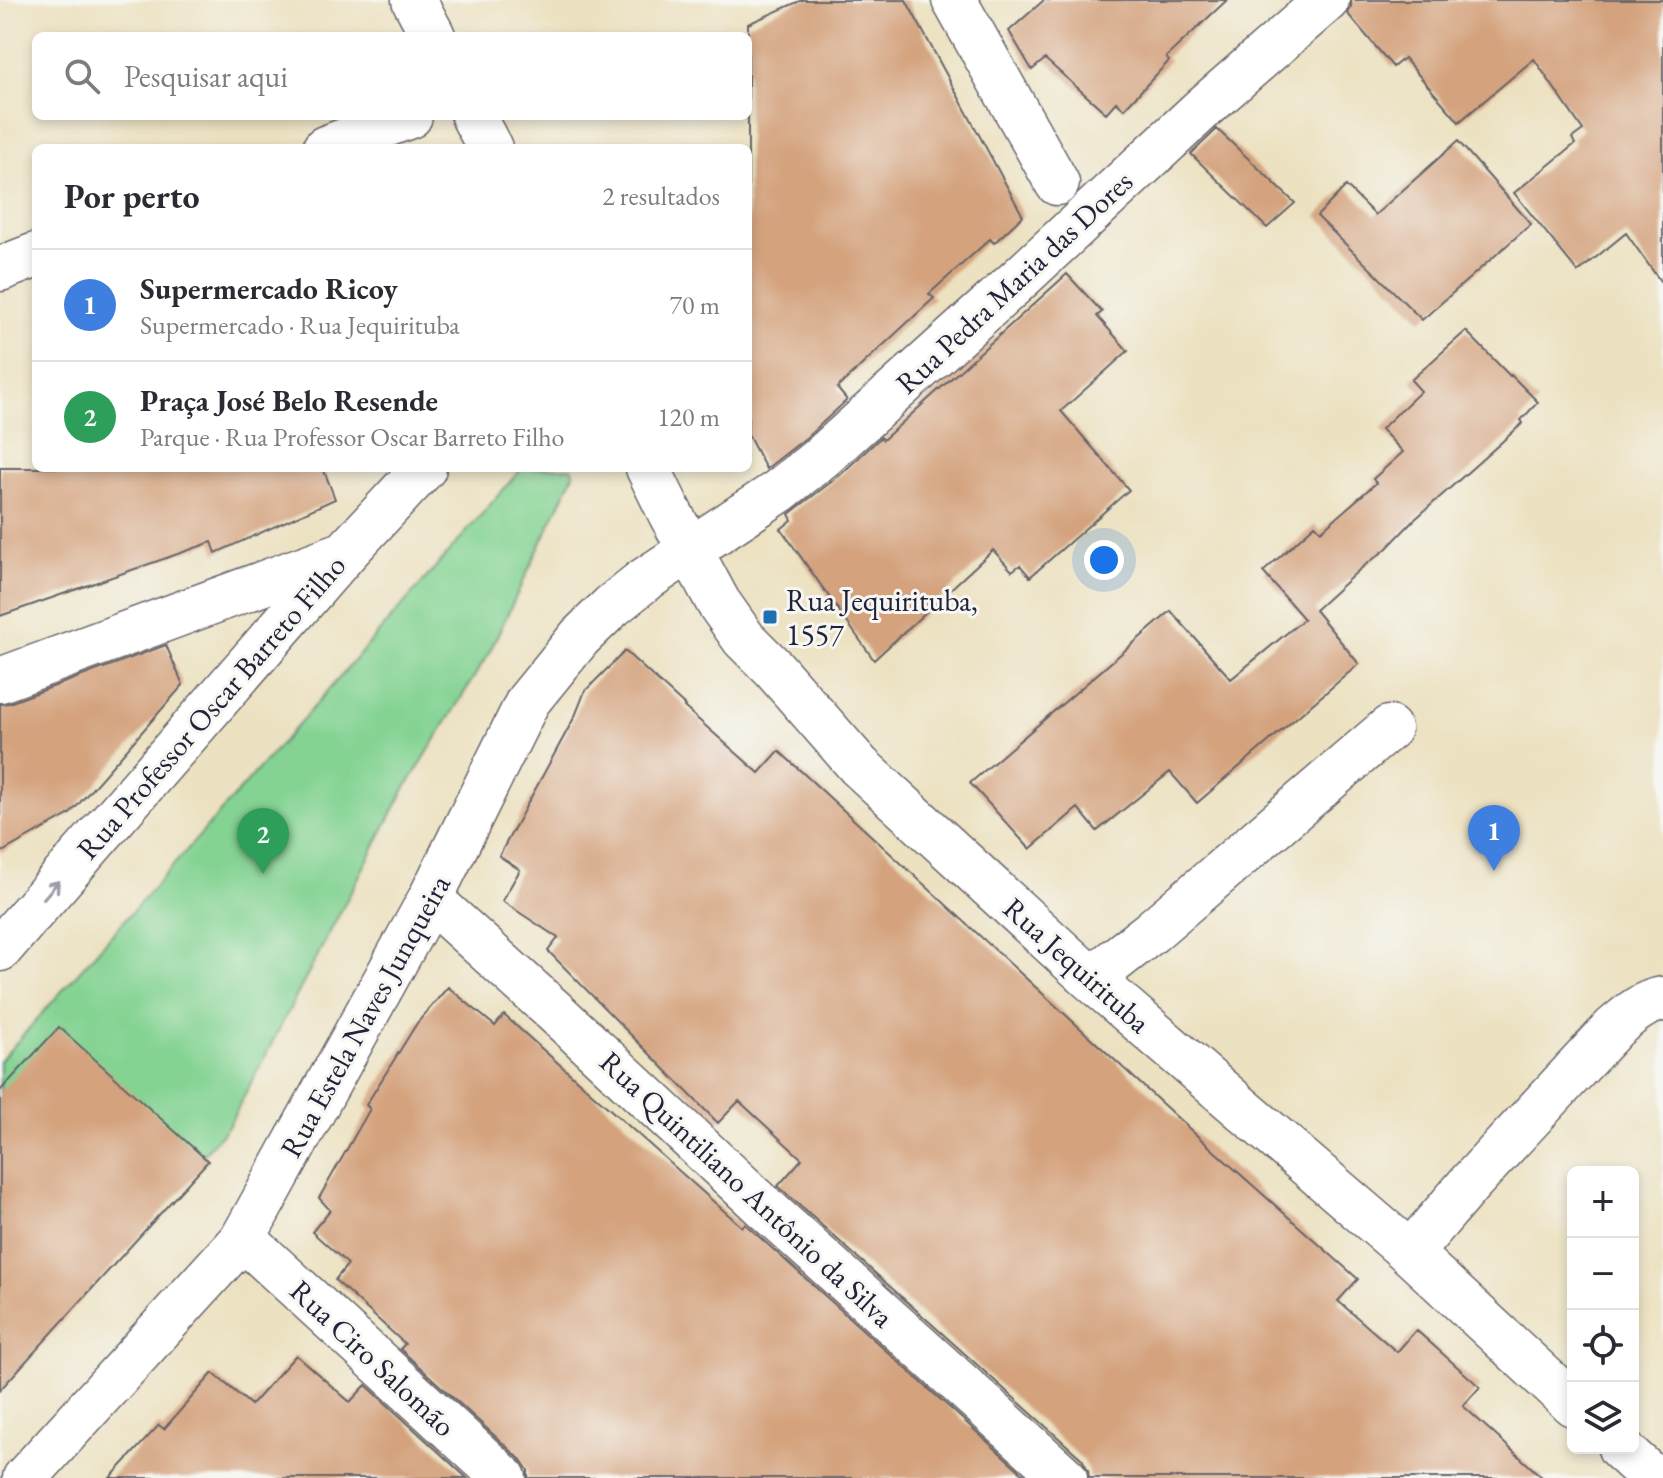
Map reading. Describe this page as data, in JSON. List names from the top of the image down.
{
  "streets": {
    "street": [
      "Rua Pedra Maria das Dores",
      "Rua Professor Oscar Barreto Filho",
      "Rua Jequirituba",
      "Rua Estela Naves Junqueira",
      "Rua Quintiliano Antônio da Silva",
      "Rua Ciro Salomão"
    ]
  },
  "crossings": [
    ["Rua Pedra Maria das Dores", "Rua Jequirituba"],
    ["Rua Pedra Maria das Dores", "Rua Estela Naves Junqueira"],
    ["Rua Jequirituba", "Rua Estela Naves Junqueira"],
    ["Rua Estela Naves Junqueira", "Rua Quintiliano Antônio da Silva"],
    ["Rua Estela Naves Junqueira", "Rua Ciro Salomão"]
  ],
  "one_way": ["Rua Professor Oscar Barreto Filho"],
  "places": {
    "transit": ["Rua Jequirituba, 1557"]
  },
  "page": {
    "search": "Pesquisar aqui",
    "heading": ["Por perto", "2 resultados"],
    "list": [
      {
        "mark": "1",
        "name": "Supermercado Ricoy",
        "note": "Supermercado · Rua Jequirituba",
        "value": "70 m"
      },
      {
        "mark": "2",
        "name": "Praça José Belo Resende",
        "note": "Parque · Rua Professor Oscar Barreto Filho",
        "value": "120 m"
      }
    ],
    "pins": ["1", "2"],
    "map_buttons": ["+", "−"]
  }
}
